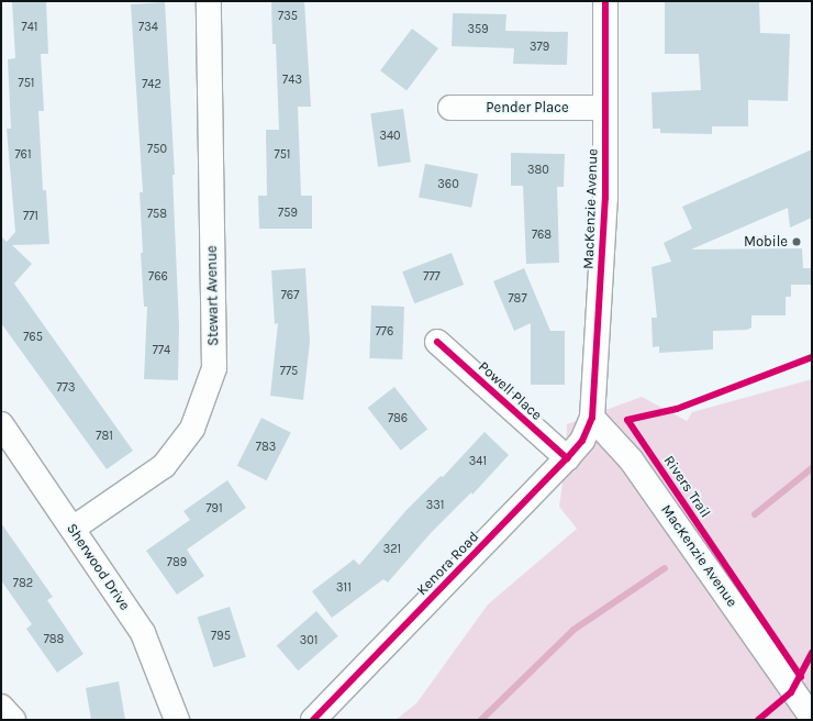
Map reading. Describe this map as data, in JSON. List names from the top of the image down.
{
  "streets": {
    "street": [
      "Pender Place",
      "MacKenzie Avenue",
      "Stewart Avenue",
      "Powell Place",
      "Kenora Road",
      "Sherwood Drive"
    ],
    "cycle path": ["Rivers Trail"]
  },
  "crossings": [
    ["Pender Place", "MacKenzie Avenue"],
    ["MacKenzie Avenue", "Kenora Road"],
    ["Stewart Avenue", "Sherwood Drive"],
    ["Powell Place", "Kenora Road"]
  ],
  "places": ["Mobile"],
  "house_numbers": [
    "735",
    "741",
    "734",
    "359",
    "379",
    "743",
    "751",
    "742",
    "340",
    "750",
    "761",
    "751",
    "380",
    "360",
    "759",
    "758",
    "771",
    "768",
    "766",
    "777",
    "767",
    "787",
    "776",
    "765",
    "774",
    "775",
    "773",
    "786",
    "781",
    "783",
    "341",
    "331",
    "791",
    "321",
    "789",
    "782",
    "311",
    "795",
    "788",
    "301"
  ]
}
